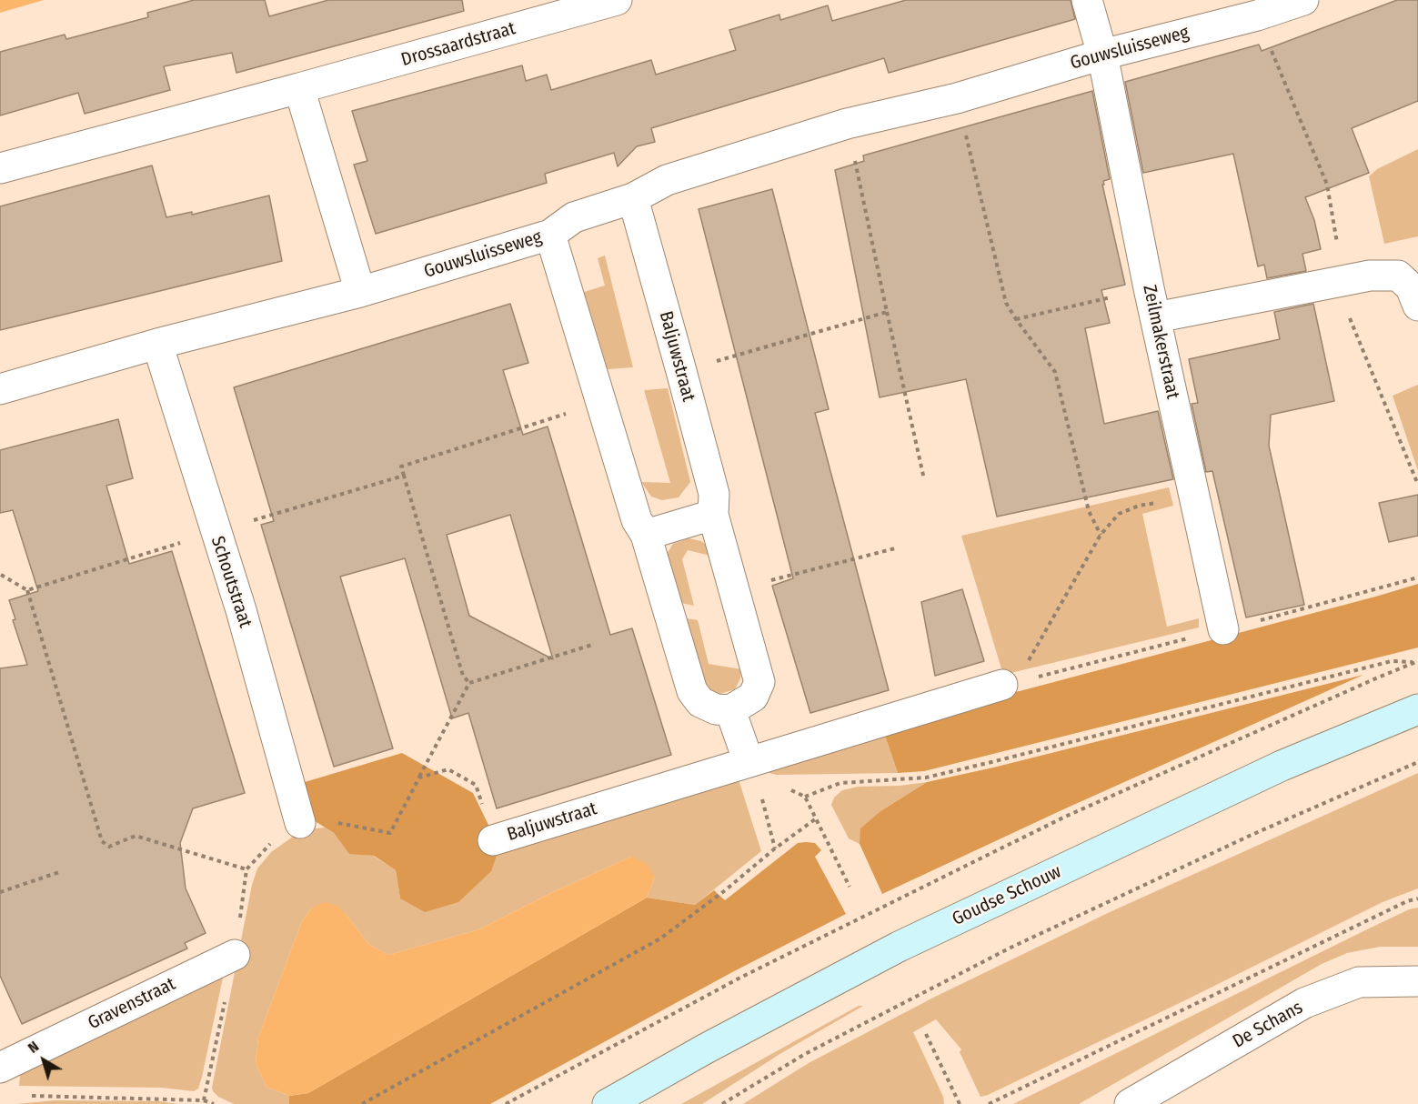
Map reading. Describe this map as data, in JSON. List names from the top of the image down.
{
  "streets": {
    "main road": ["Goudse Schouw"],
    "street": [
      "Drossaardstraat",
      "Gouwsluisseweg",
      "Zeilmakerstraat",
      "Baljuwstraat",
      "Schoutstraat",
      "Gravenstraat",
      "De Schans"
    ]
  },
  "crossings": [
    ["Gouwsluisseweg", "Zeilmakerstraat"],
    ["Gouwsluisseweg", "Baljuwstraat"],
    ["Gouwsluisseweg", "Schoutstraat"]
  ],
  "north": "top left"
}
